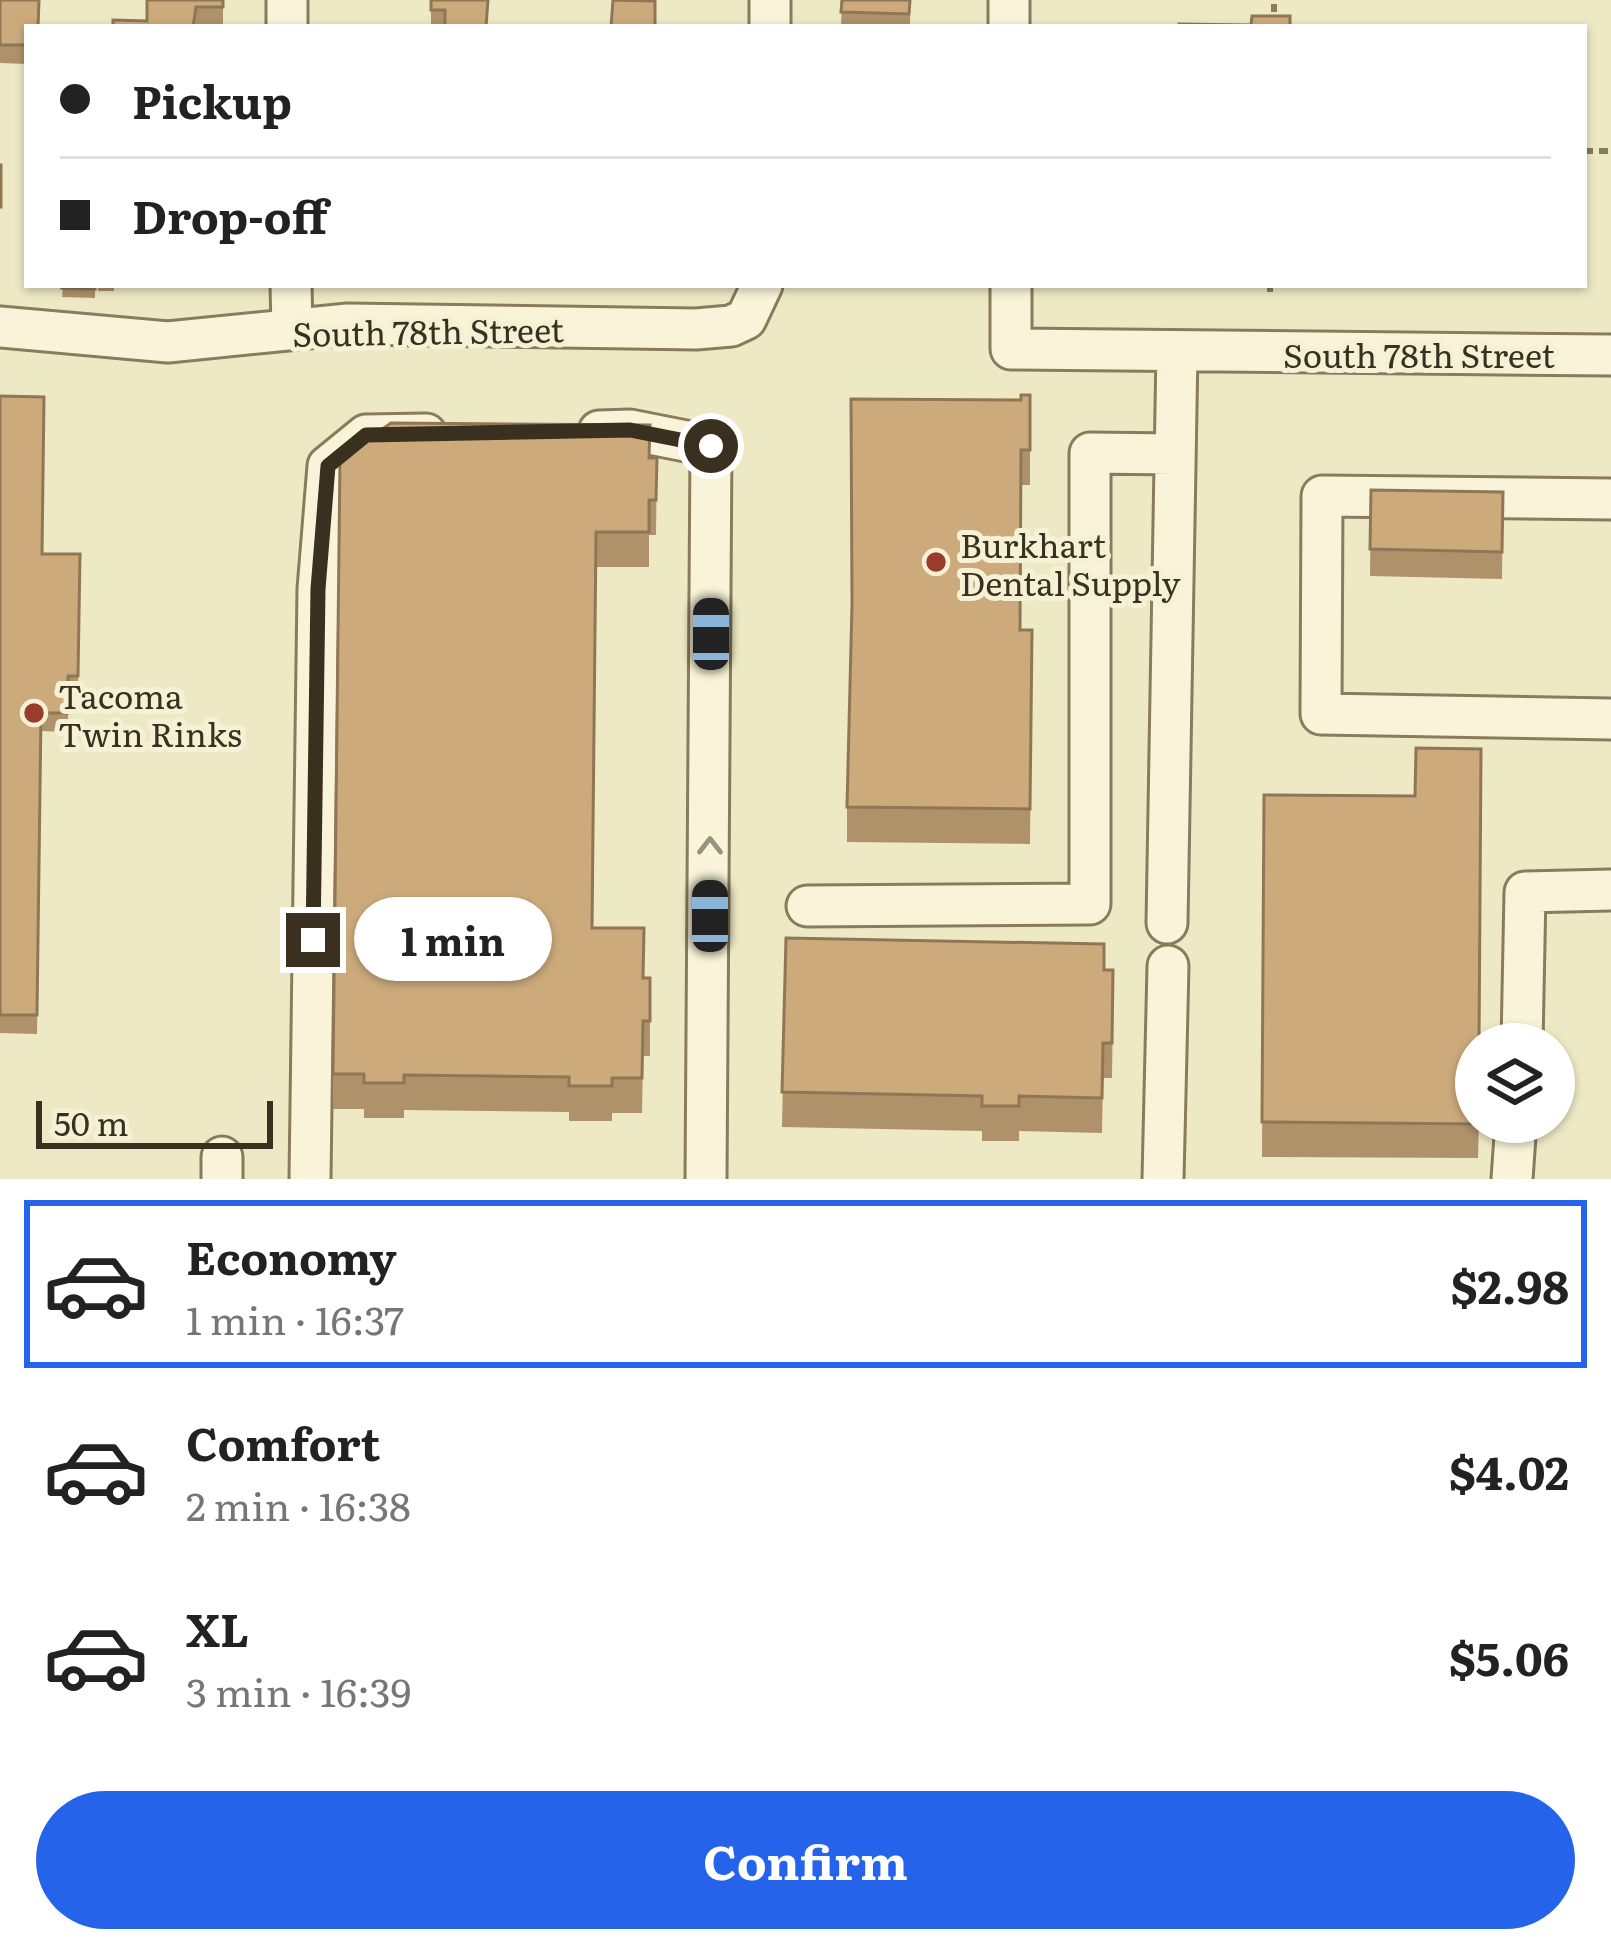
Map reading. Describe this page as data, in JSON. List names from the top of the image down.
{
  "streets": {
    "street": ["South 78th Street"]
  },
  "places": ["Burkhart Dental Supply", "Tacoma Twin Rinks"],
  "scale_bar": "50 m",
  "page": {
    "banner": ["Pickup", "Drop-off"],
    "bubble": "1 min",
    "scale": "50 m",
    "list": [
      {
        "name": "Economy",
        "note": "1 min · 16:37",
        "value": "$2.98"
      },
      {
        "name": "Comfort",
        "note": "2 min · 16:38",
        "value": "$4.02"
      },
      {
        "name": "XL",
        "note": "3 min · 16:39",
        "value": "$5.06"
      }
    ],
    "buttons": "Confirm"
  }
}
